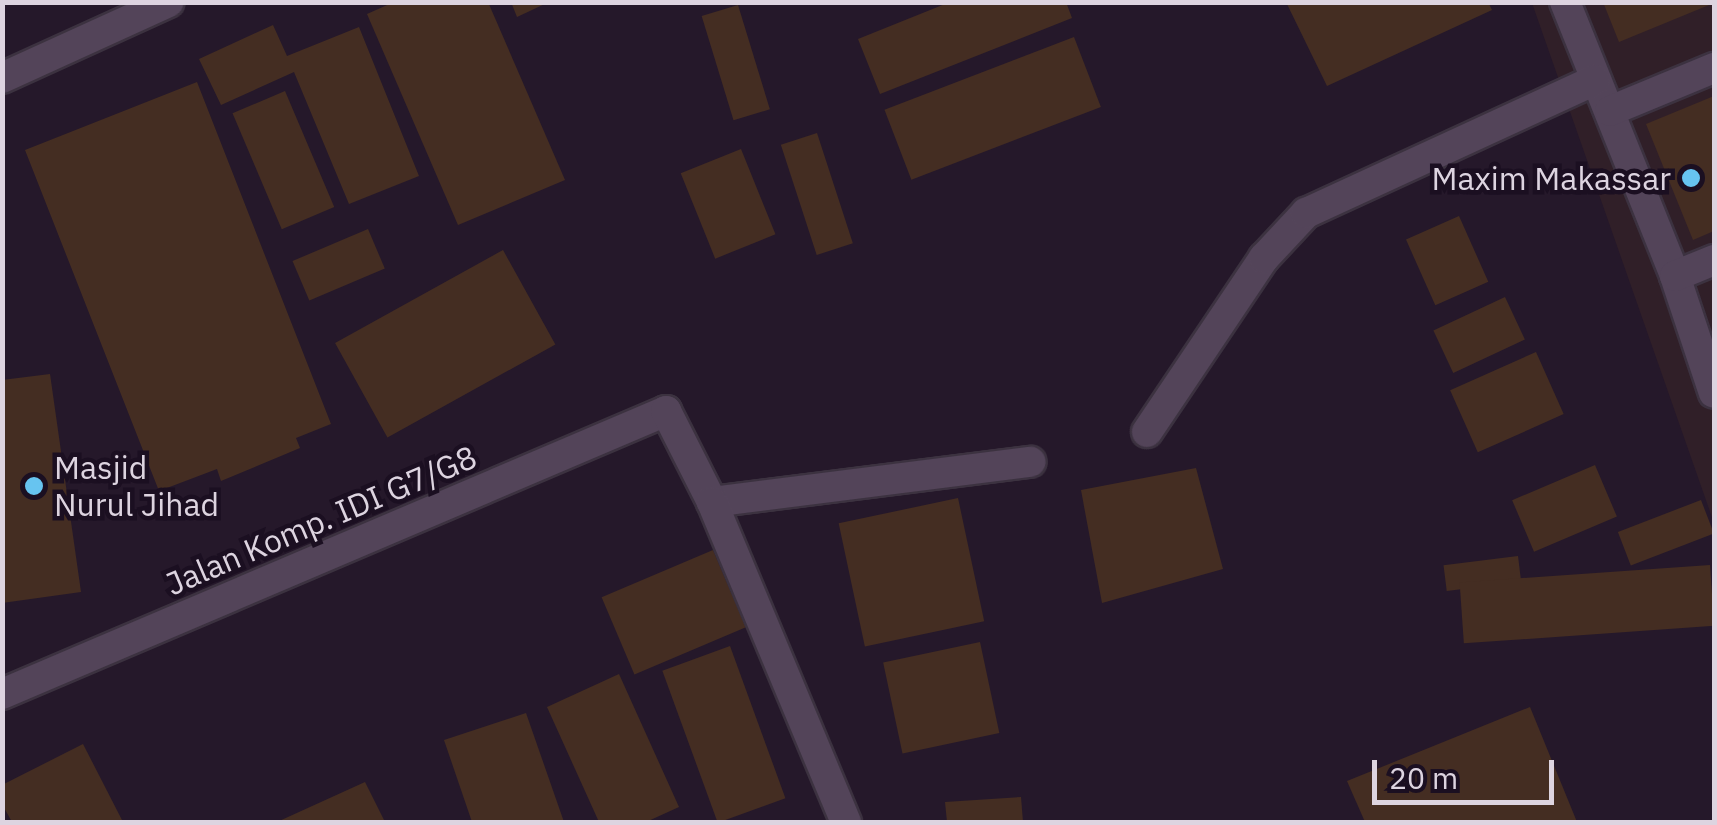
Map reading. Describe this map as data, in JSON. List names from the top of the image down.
{
  "streets": {
    "street": ["Jalan Komp. IDI G7/G8"]
  },
  "places": ["Maxim Makassar", "Masjid Nurul Jihad"],
  "scale_bar": "20 m"
}
